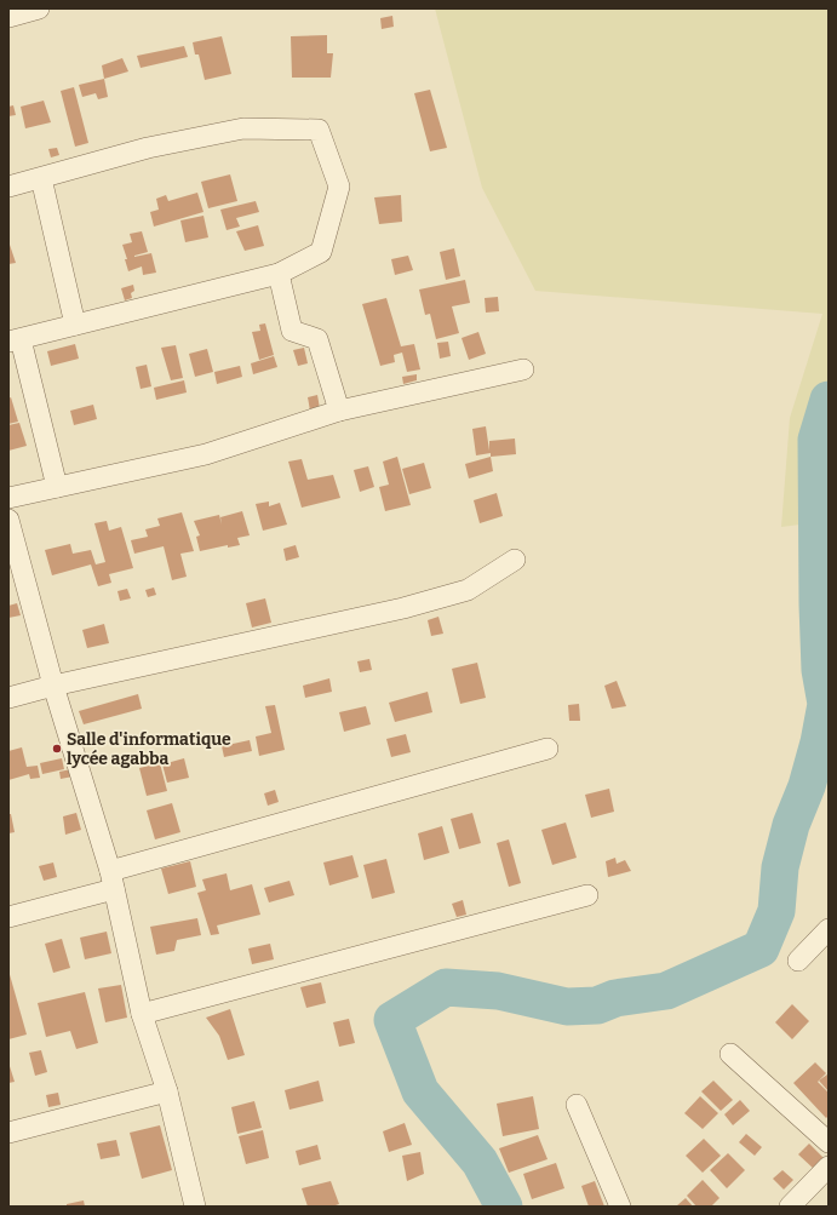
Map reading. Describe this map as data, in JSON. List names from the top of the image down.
{
  "places": ["Salle d'informatique lycée agabba"]
}
